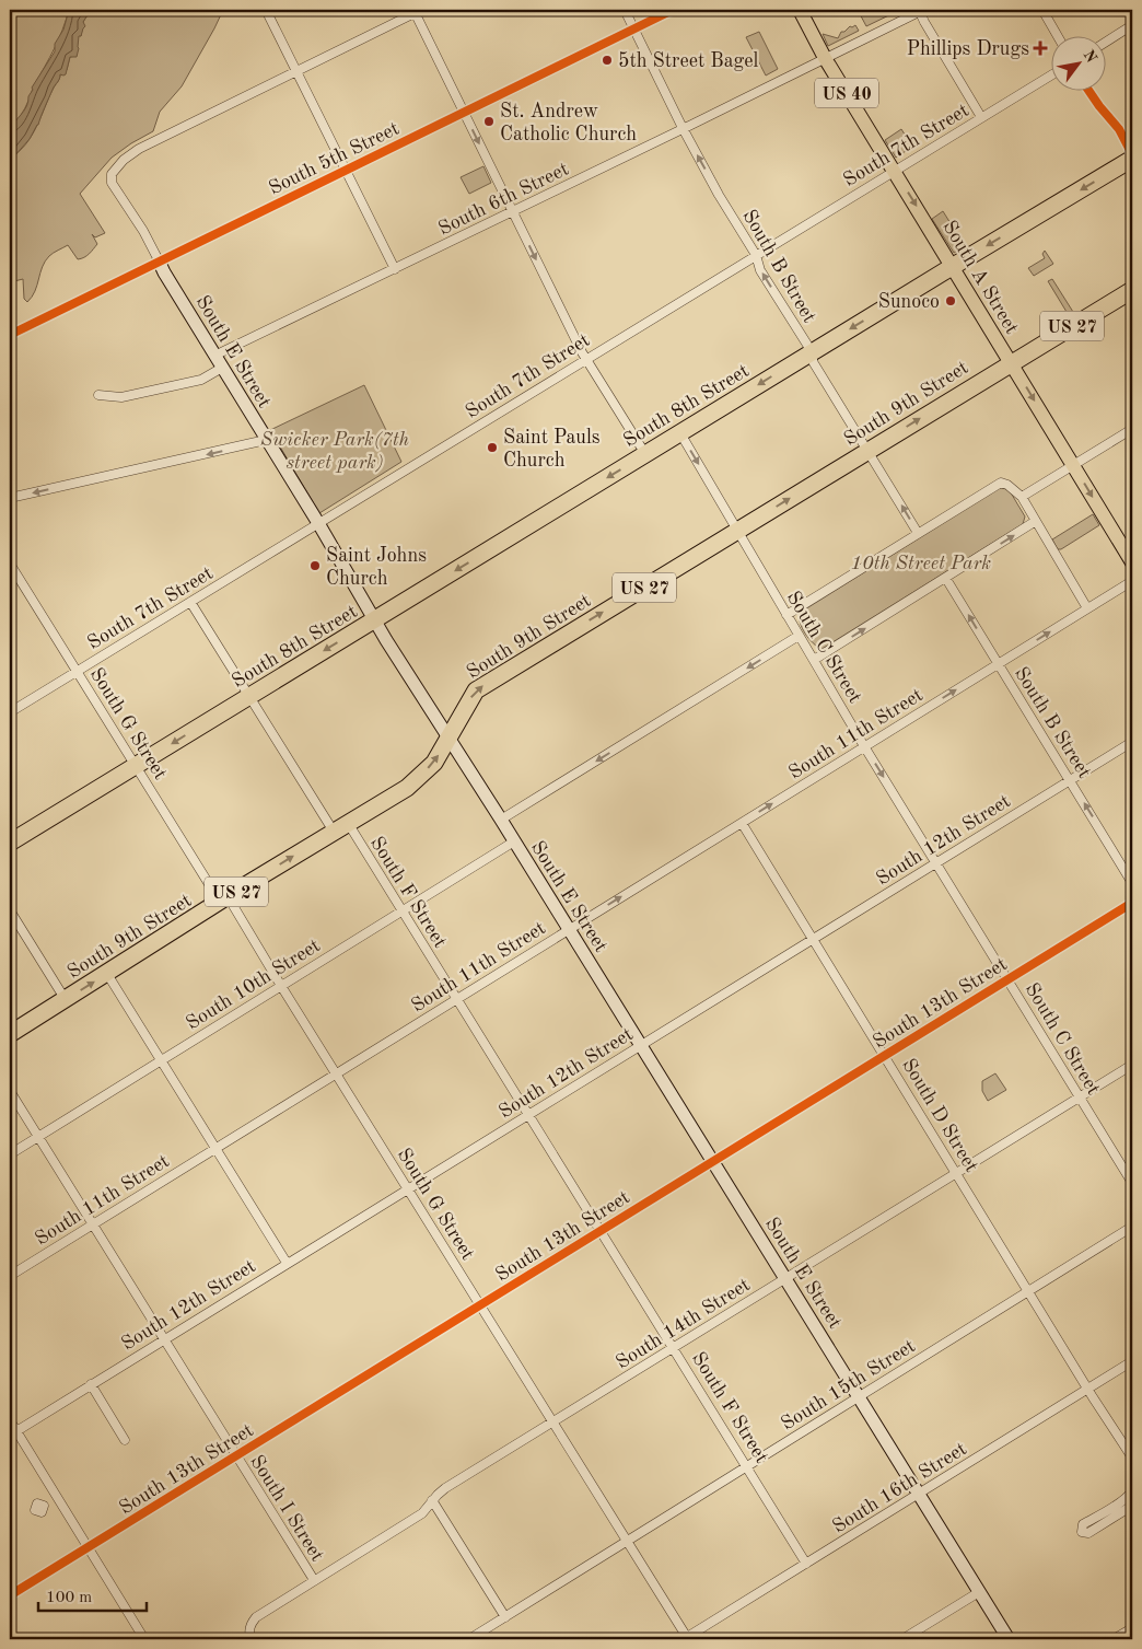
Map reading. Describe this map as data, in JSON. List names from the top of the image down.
{
  "streets": {
    "highway": ["US 27", "South 9th Street", "South 8th Street"],
    "main road": ["US 40", "South A Street"],
    "street": [
      "South 7th Street",
      "South 5th Street",
      "South 6th Street",
      "South B Street",
      "South E Street",
      "South C Street",
      "South G Street",
      "South 11th Street",
      "South 12th Street",
      "South F Street",
      "South 10th Street",
      "South 13th Street",
      "South D Street",
      "South 14th Street",
      "South 15th Street",
      "South 16th Street",
      "South I Street"
    ]
  },
  "crossings": [
    ["South 7th Street", "South B Street"],
    ["South 7th Street", "South A Street"],
    ["South 7th Street", "South E Street"],
    ["South 7th Street", "South G Street"],
    ["South 5th Street", "South B Street"],
    ["South 5th Street", "South E Street"],
    ["South 6th Street", "South B Street"],
    ["South 6th Street", "South A Street"],
    ["South 6th Street", "South E Street"],
    ["South B Street", "South 9th Street"],
    ["South B Street", "South 8th Street"],
    ["South B Street", "South 11th Street"],
    ["South B Street", "South 12th Street"],
    ["South A Street", "South 9th Street"],
    ["South A Street", "South 8th Street"],
    ["South E Street", "South 9th Street"],
    ["South E Street", "South 8th Street"],
    ["South E Street", "South 11th Street"],
    ["South E Street", "South 12th Street"],
    ["South E Street", "South 10th Street"],
    ["South E Street", "South 13th Street"],
    ["South E Street", "South 14th Street"],
    ["South E Street", "South 15th Street"],
    ["South E Street", "South 16th Street"],
    ["South 9th Street", "South C Street"],
    ["South 9th Street", "South G Street"],
    ["South 9th Street", "South F Street"],
    ["South 8th Street", "South C Street"],
    ["South 8th Street", "South G Street"],
    ["South C Street", "South 11th Street"],
    ["South C Street", "South 12th Street"],
    ["South C Street", "South 13th Street"],
    ["South C Street", "South 14th Street"],
    ["South G Street", "South 11th Street"],
    ["South G Street", "South 12th Street"],
    ["South G Street", "South 10th Street"],
    ["South G Street", "South 13th Street"],
    ["South G Street", "South 14th Street"],
    ["South G Street", "South 15th Street"],
    ["South G Street", "South 16th Street"],
    ["South 11th Street", "South F Street"],
    ["South 11th Street", "South D Street"],
    ["South 11th Street", "South I Street"],
    ["South 12th Street", "South F Street"],
    ["South 12th Street", "South D Street"],
    ["South 12th Street", "South I Street"],
    ["South F Street", "South 10th Street"],
    ["South F Street", "South 13th Street"],
    ["South F Street", "South 14th Street"],
    ["South F Street", "South 15th Street"],
    ["South F Street", "South 16th Street"],
    ["South 10th Street", "South I Street"],
    ["South 13th Street", "South D Street"],
    ["South 13th Street", "South I Street"],
    ["South D Street", "South 14th Street"],
    ["South D Street", "South 15th Street"],
    ["South D Street", "South 16th Street"],
    ["South 14th Street", "South I Street"]
  ],
  "one_way": [
    "South B Street",
    "South A Street",
    "South 9th Street",
    "South 8th Street",
    "South 11th Street"
  ],
  "parks": ["Swicker Park(7th street park)", "10th Street Park"],
  "places": {
    "health": ["Phillips Drugs"],
    "other": [
      "5th Street Bagel",
      "St. Andrew Catholic Church",
      "Sunoco",
      "Saint Pauls Church",
      "Saint Johns Church"
    ]
  },
  "scale_bar": "100 m",
  "north": "top right"
}
